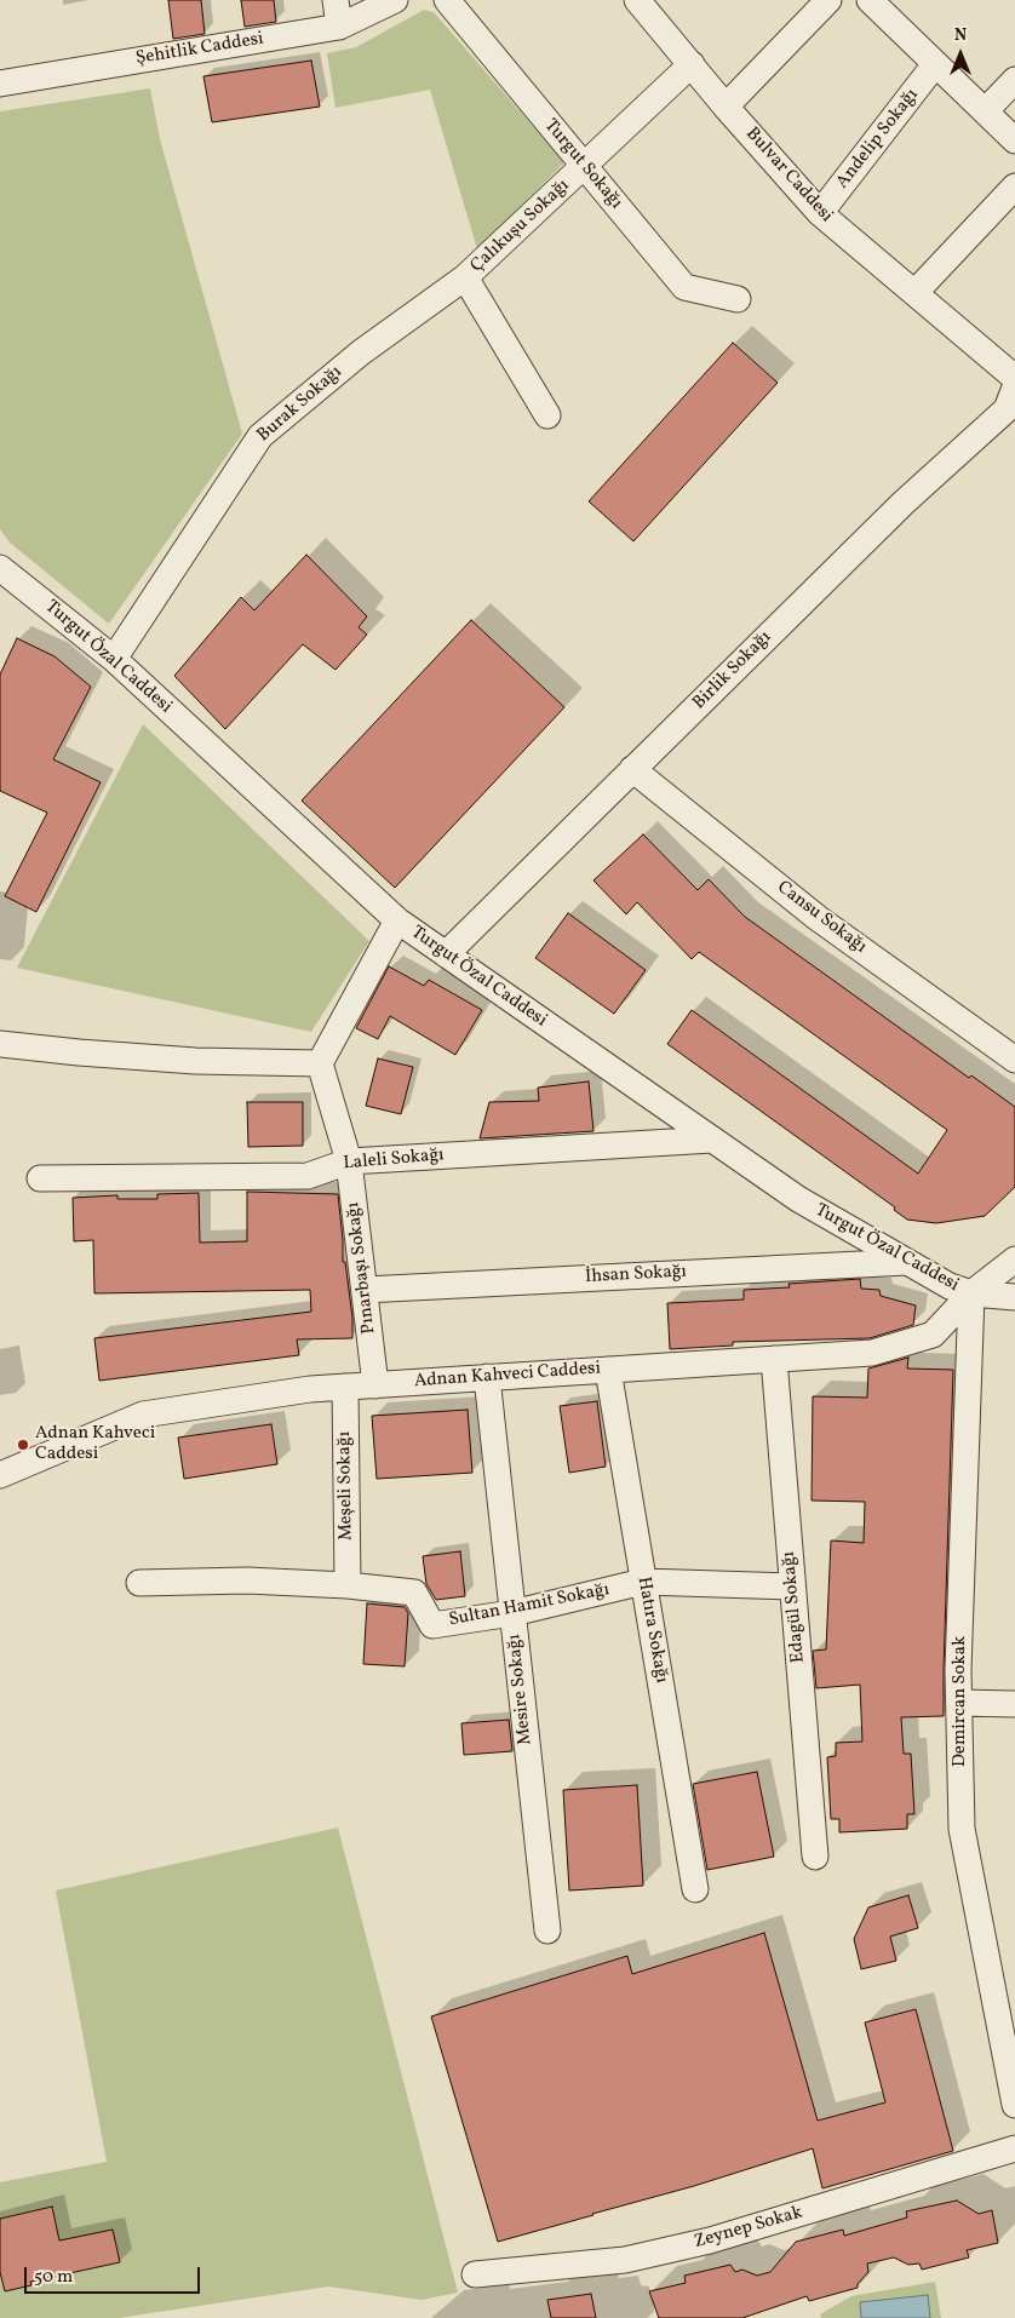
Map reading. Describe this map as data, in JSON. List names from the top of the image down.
{
  "streets": {
    "street": [
      "Şehitlik Caddesi",
      "Andelip Sokağı",
      "Turgut Sokağı",
      "Bulvar Caddesi",
      "Çalıkuşu Sokağı",
      "Burak Sokağı",
      "Turgut Özal Caddesi",
      "Birlik Sokağı",
      "Cansu Sokağı",
      "Laleli Sokağı",
      "Pınarbaşı Sokağı",
      "İhsan Sokağı",
      "Adnan Kahveci Caddesi",
      "Meşeli Sokağı",
      "Sultan Hamit Sokağı",
      "Edagül Sokağı",
      "Hatıra Sokağı",
      "Mesire Sokağı",
      "Demircan Sokak",
      "Zeynep Sokak"
    ]
  },
  "crossings": [
    ["Andelip Sokağı", "Bulvar Caddesi"],
    ["Turgut Sokağı", "Çalıkuşu Sokağı"],
    ["Bulvar Caddesi", "Çalıkuşu Sokağı"],
    ["Çalıkuşu Sokağı", "Burak Sokağı"],
    ["Burak Sokağı", "Turgut Özal Caddesi"],
    ["Turgut Özal Caddesi", "Birlik Sokağı"],
    ["Turgut Özal Caddesi", "Laleli Sokağı"],
    ["Turgut Özal Caddesi", "İhsan Sokağı"],
    ["Turgut Özal Caddesi", "Adnan Kahveci Caddesi"],
    ["Turgut Özal Caddesi", "Demircan Sokak"],
    ["Birlik Sokağı", "Cansu Sokağı"],
    ["Laleli Sokağı", "Pınarbaşı Sokağı"],
    ["Pınarbaşı Sokağı", "İhsan Sokağı"],
    ["Pınarbaşı Sokağı", "Adnan Kahveci Caddesi"],
    ["Adnan Kahveci Caddesi", "Meşeli Sokağı"],
    ["Adnan Kahveci Caddesi", "Edagül Sokağı"],
    ["Adnan Kahveci Caddesi", "Hatıra Sokağı"],
    ["Adnan Kahveci Caddesi", "Mesire Sokağı"],
    ["Adnan Kahveci Caddesi", "Demircan Sokak"],
    ["Meşeli Sokağı", "Sultan Hamit Sokağı"],
    ["Sultan Hamit Sokağı", "Edagül Sokağı"],
    ["Sultan Hamit Sokağı", "Hatıra Sokağı"],
    ["Sultan Hamit Sokağı", "Mesire Sokağı"]
  ],
  "places": ["Adnan Kahveci Caddesi"],
  "scale_bar": "50 m",
  "north": "top"
}
